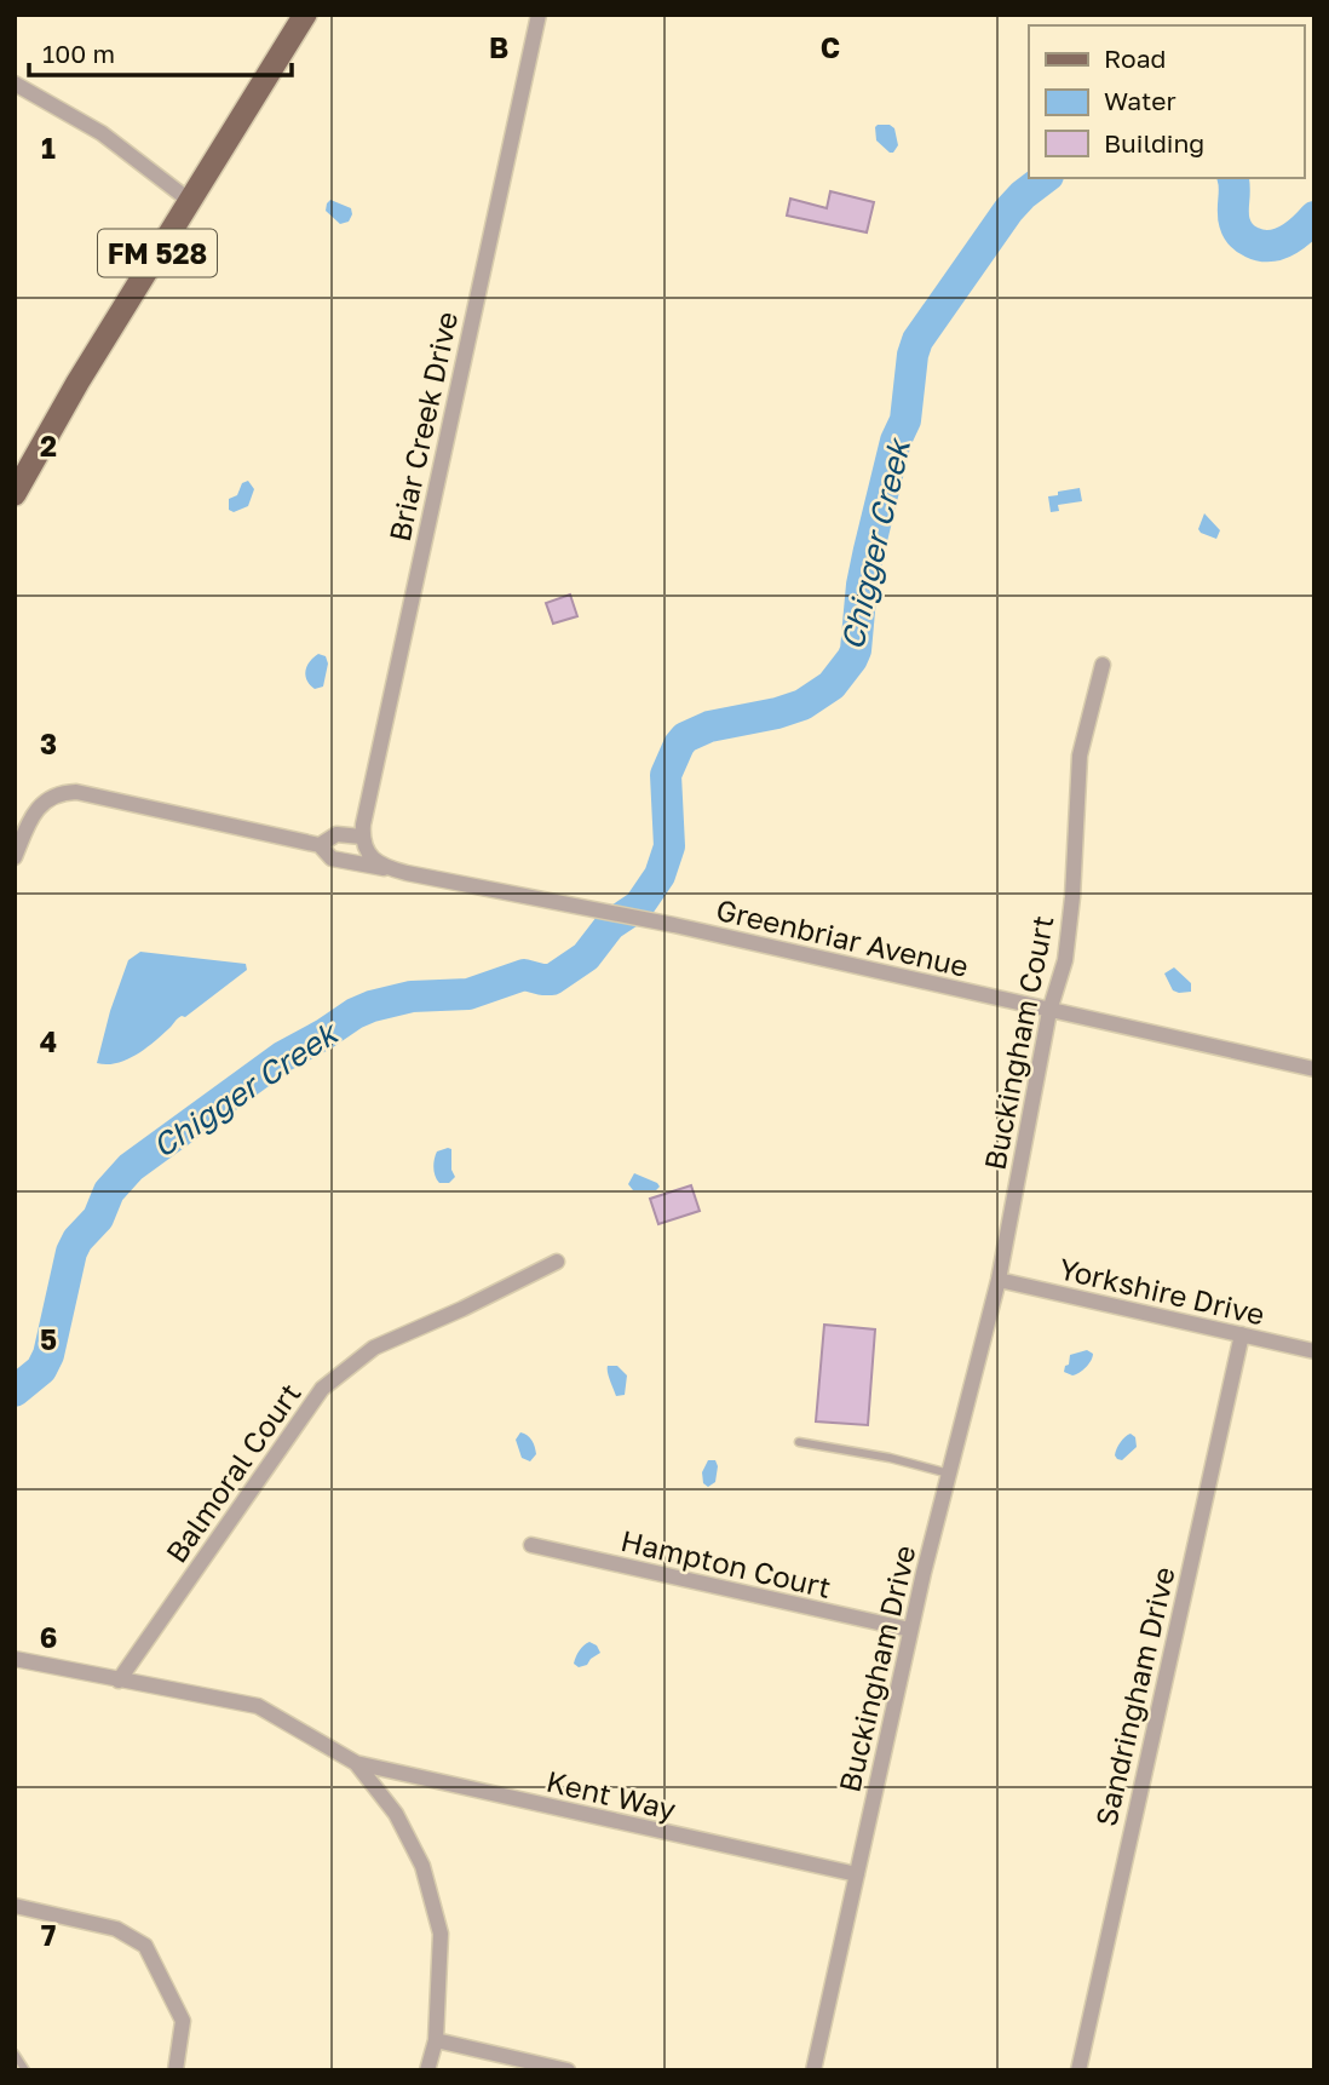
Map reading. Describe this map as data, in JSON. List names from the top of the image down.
{
  "streets": {
    "main road": ["FM 528"],
    "street": [
      "Briar Creek Drive",
      "Greenbriar Avenue",
      "Buckingham Court",
      "Yorkshire Drive",
      "Balmoral Court",
      "Hampton Court",
      "Buckingham Drive",
      "Sandringham Drive",
      "Kent Way"
    ]
  },
  "crossings": [
    ["Briar Creek Drive", "Greenbriar Avenue"],
    ["Greenbriar Avenue", "Buckingham Court"],
    ["Buckingham Court", "Yorkshire Drive"],
    ["Buckingham Court", "Buckingham Drive"],
    ["Yorkshire Drive", "Buckingham Drive"],
    ["Yorkshire Drive", "Sandringham Drive"],
    ["Hampton Court", "Buckingham Drive"],
    ["Buckingham Drive", "Kent Way"]
  ],
  "water": ["Chigger Creek"],
  "legend": ["Road", "Water", "Building"],
  "scale_bar": "100 m",
  "grid": {
    "columns": ["B", "C"],
    "rows": [
      "1",
      "2",
      "3",
      "4",
      "5",
      "6",
      "7"
    ]
  }
}
